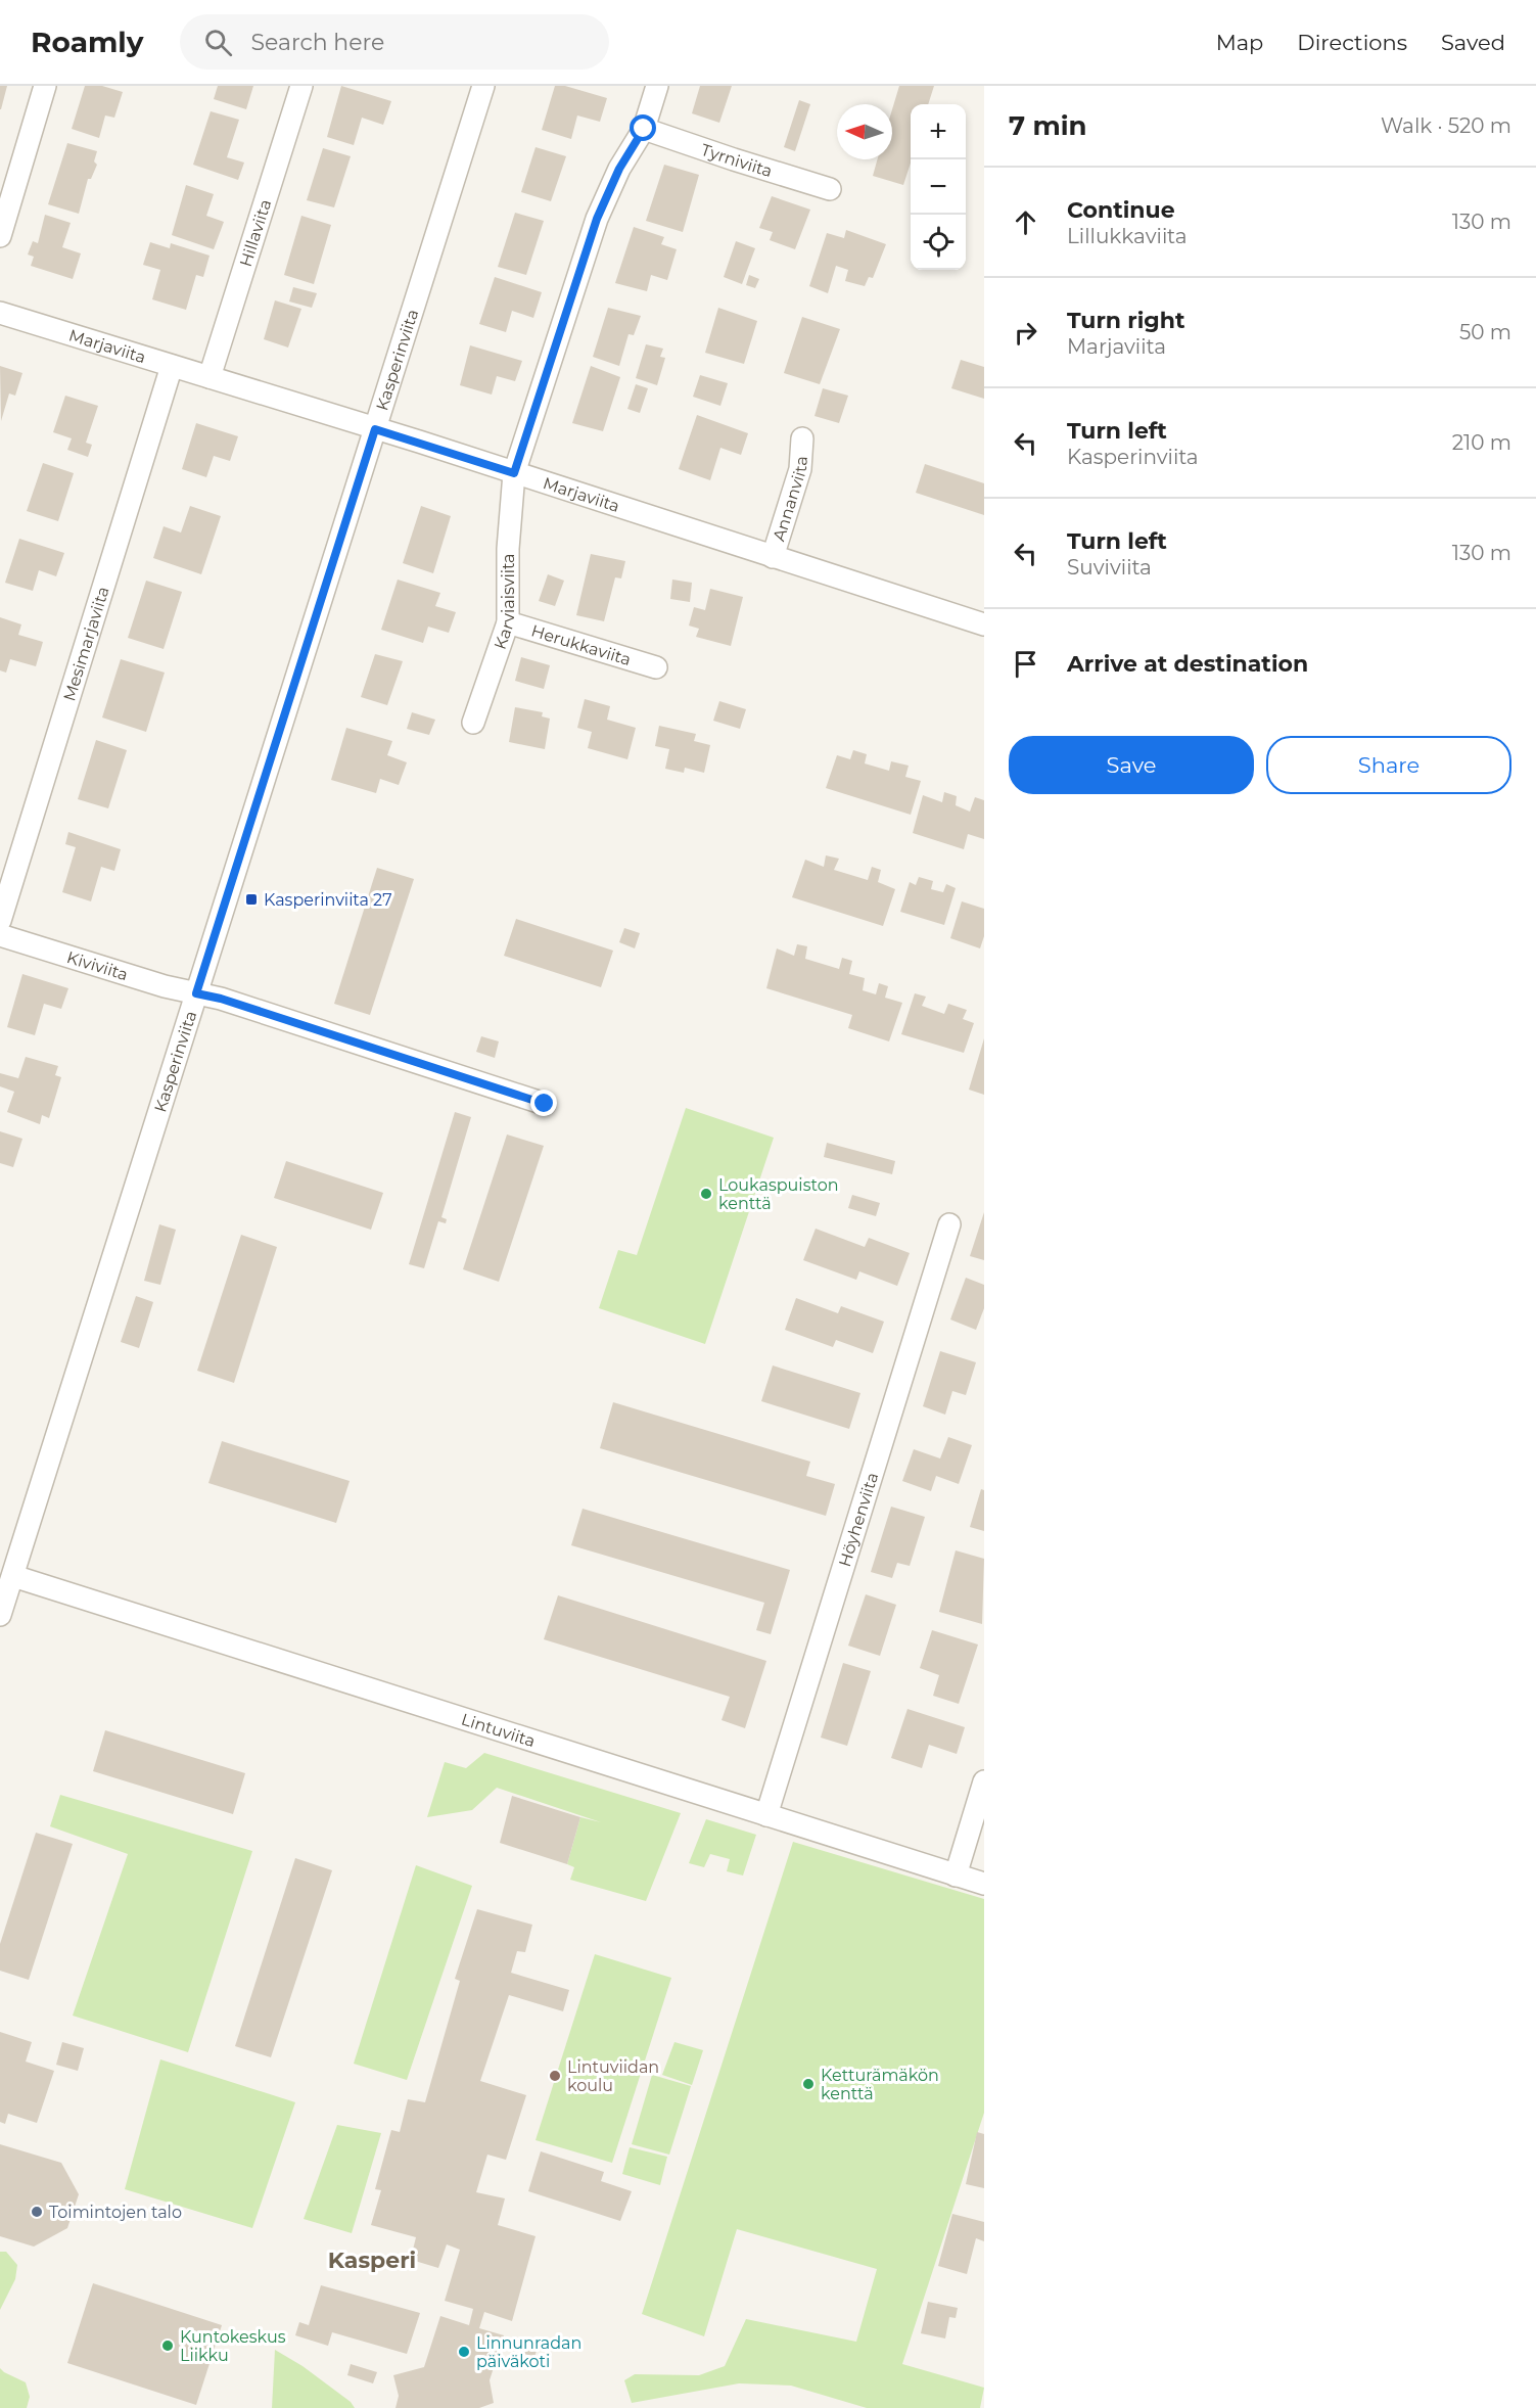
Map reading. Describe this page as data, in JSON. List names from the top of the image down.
{
  "streets": {
    "street": [
      "Tyrniviita",
      "Hillaviita",
      "Marjaviita",
      "Kasperinviita",
      "Annanviita",
      "Karviaisviita",
      "Mesimarjaviita",
      "Herukkaviita",
      "Kiviviita",
      "Höyhenviita",
      "Lintuviita"
    ]
  },
  "crossings": [
    ["Tyrniviita", "Karviaisviita"],
    ["Hillaviita", "Marjaviita"],
    ["Marjaviita", "Kasperinviita"],
    ["Marjaviita", "Annanviita"],
    ["Marjaviita", "Karviaisviita"],
    ["Marjaviita", "Mesimarjaviita"],
    ["Kasperinviita", "Kiviviita"],
    ["Kasperinviita", "Lintuviita"],
    ["Karviaisviita", "Herukkaviita"],
    ["Höyhenviita", "Lintuviita"]
  ],
  "districts": ["Kasperi"],
  "places": {
    "transit": ["Kasperinviita 27"],
    "other": [
      "Loukaspuiston kenttä",
      "Lintuviidan koulu",
      "Ketturämäkön kenttä",
      "Toimintojen talo",
      "Kuntokeskus Liikku",
      "Linnunradan päiväkoti"
    ]
  },
  "north": "left",
  "page": {
    "header": "Roamly",
    "search": "Search here",
    "nav": ["Map", "Directions", "Saved"],
    "heading": ["7 min", "Walk · 520 m"],
    "map_buttons": ["+", "−"],
    "list": [
      ["Continue", "Lillukkaviita", "130 m"],
      ["Turn right", "Marjaviita", "50 m"],
      ["Turn left", "Kasperinviita", "210 m"],
      ["Turn left", "Suviviita", "130 m"],
      "Arrive at destination"
    ],
    "buttons": ["Save", "Share"]
  }
}
